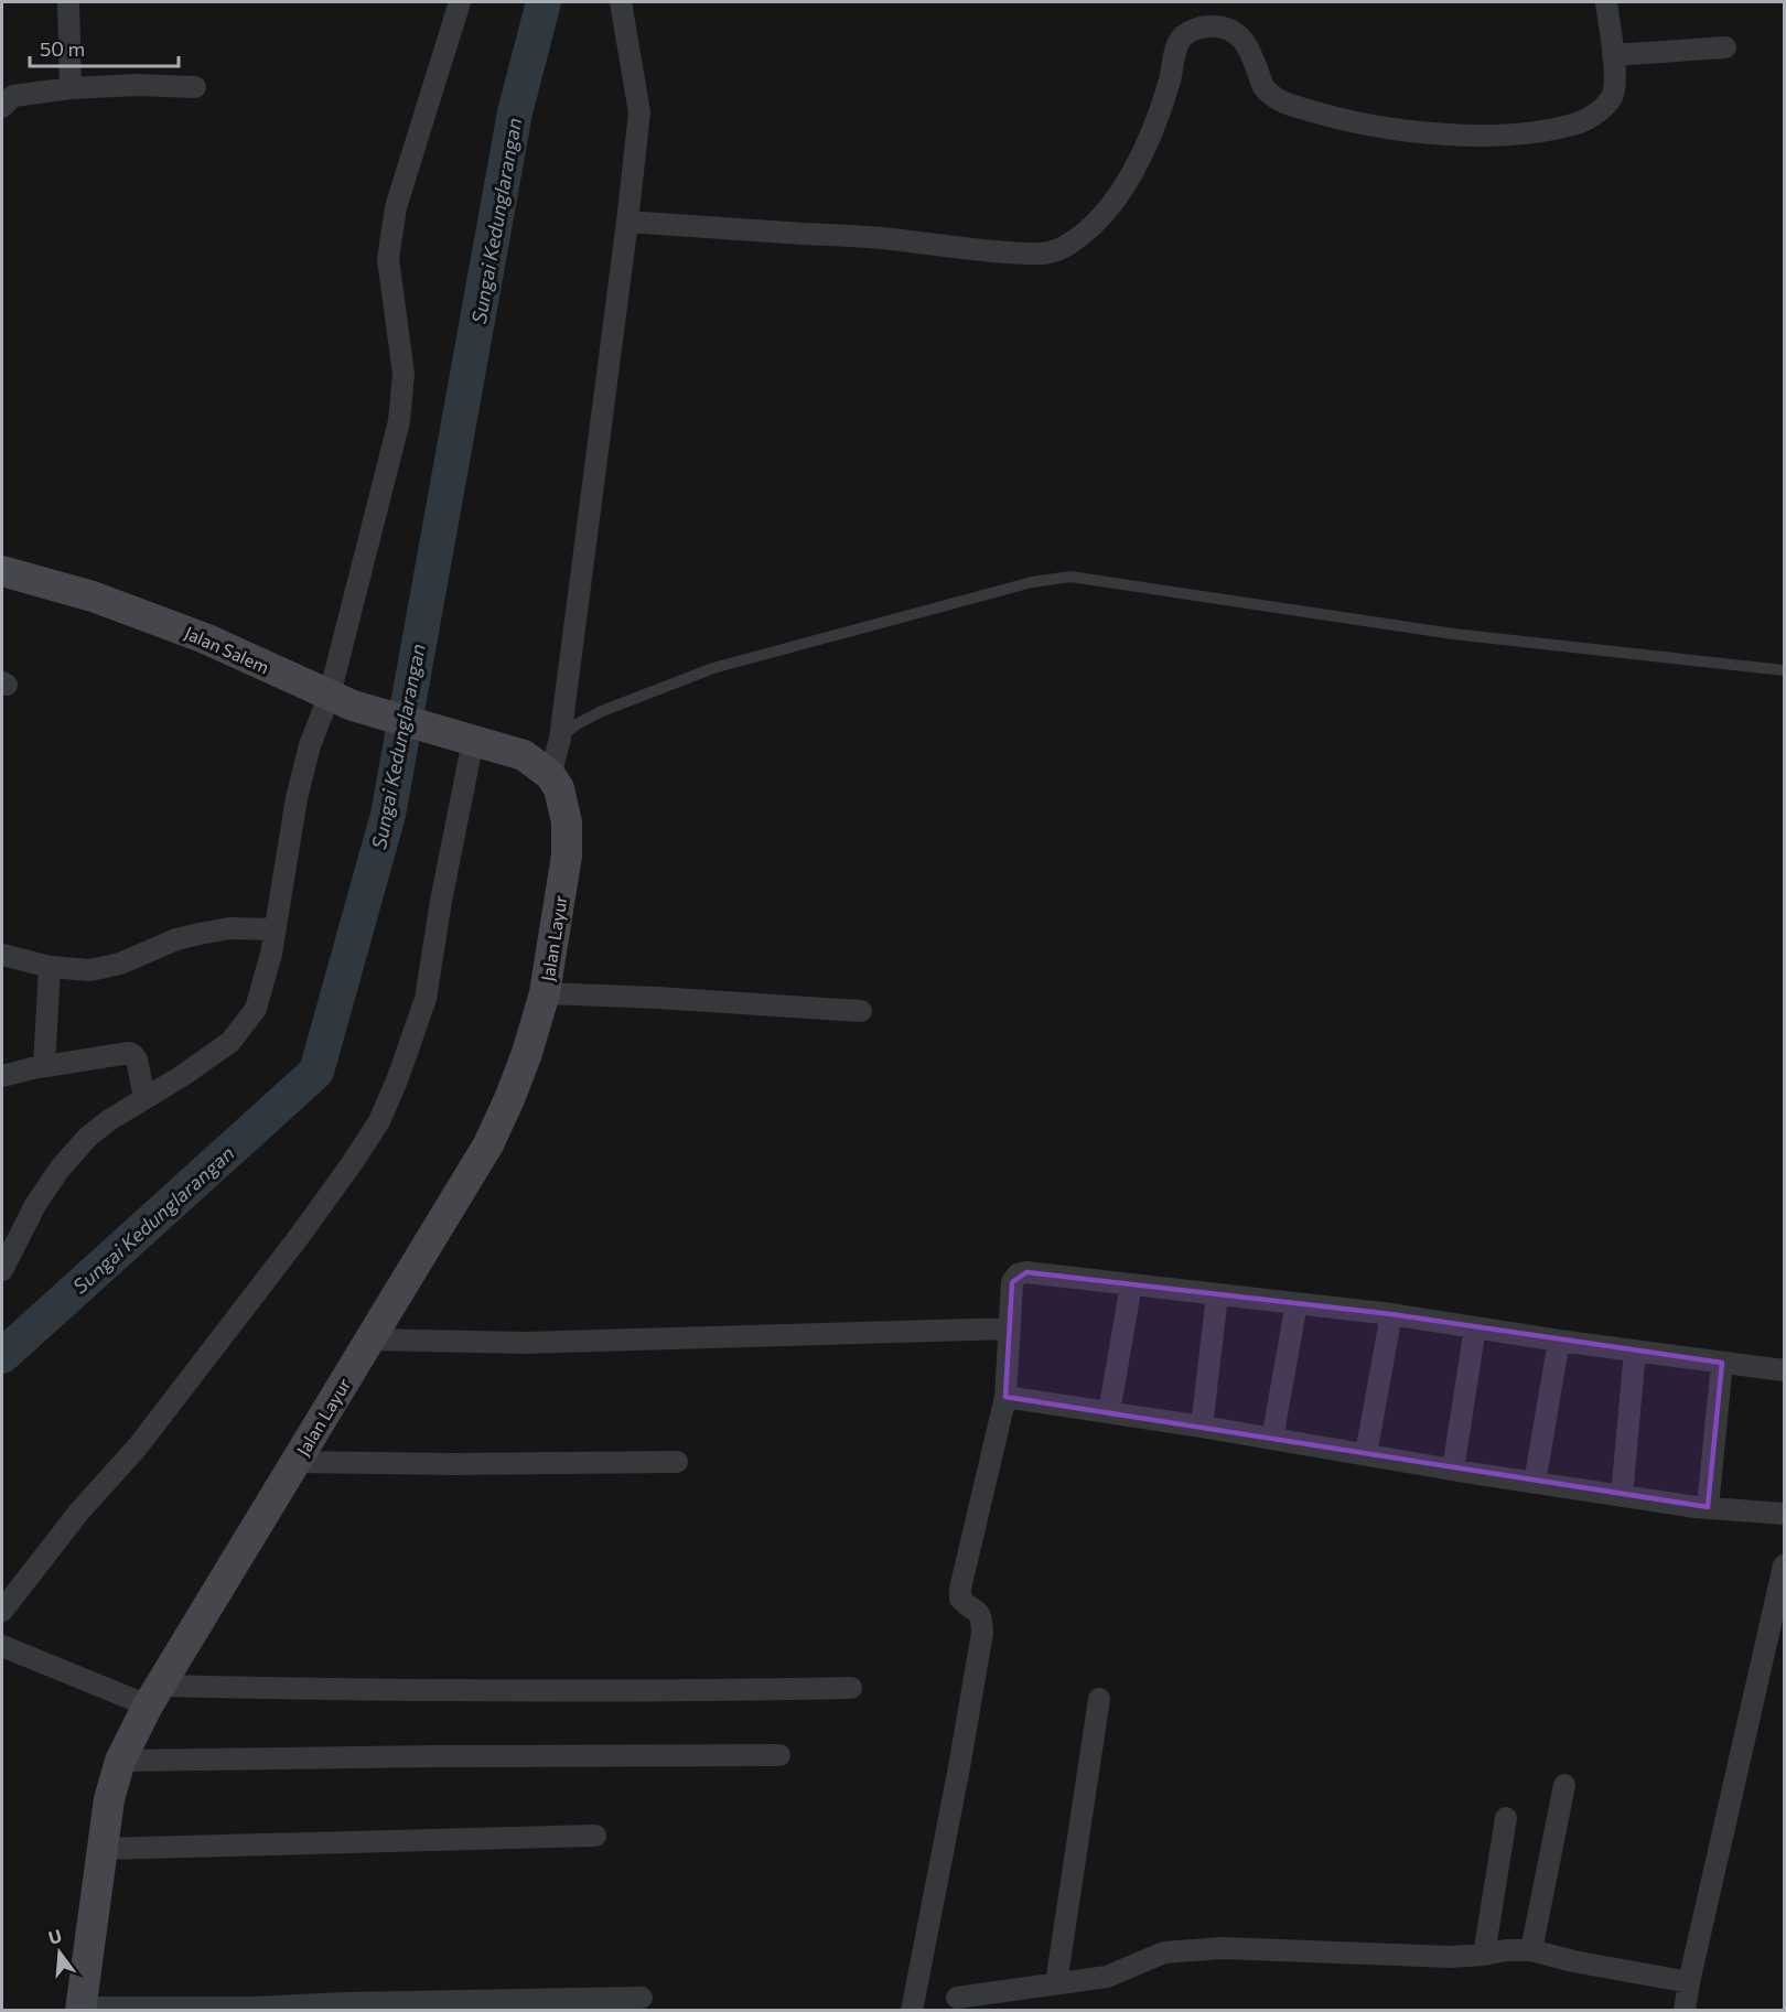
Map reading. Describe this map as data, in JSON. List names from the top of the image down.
{
  "streets": {
    "street": ["Jalan Salem", "Jalan Layur"]
  },
  "crossings": [
    ["Jalan Salem", "Jalan Layur"]
  ],
  "water": ["Sungai Kedunglarangan"],
  "scale_bar": "50 m",
  "north": "top"
}
